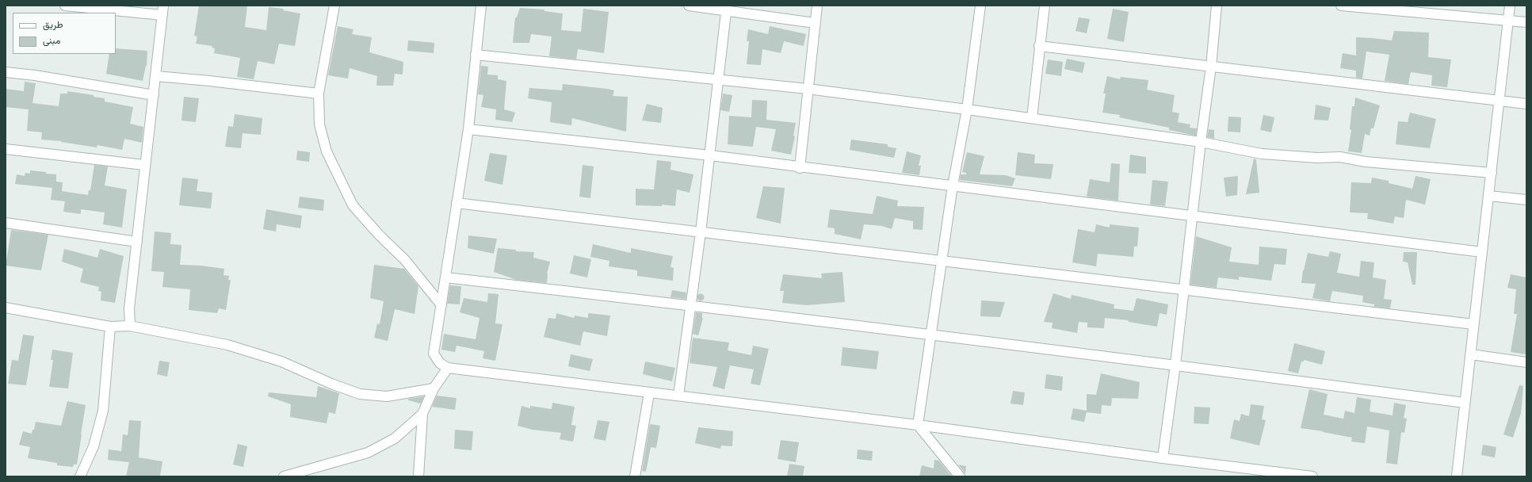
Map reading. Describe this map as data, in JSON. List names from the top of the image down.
{
  "legend": ["طريق", "مبنى"]
}
